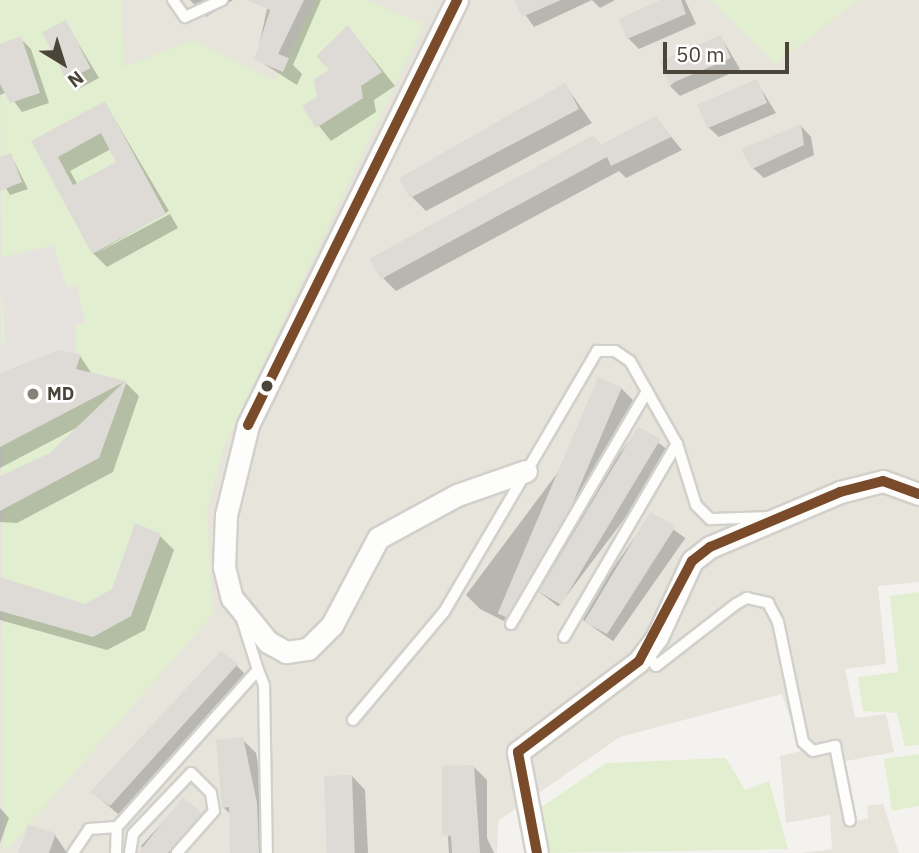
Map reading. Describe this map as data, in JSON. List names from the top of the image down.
{
  "places": ["MD"],
  "scale_bar": "50 m",
  "north": "bottom right"
}
